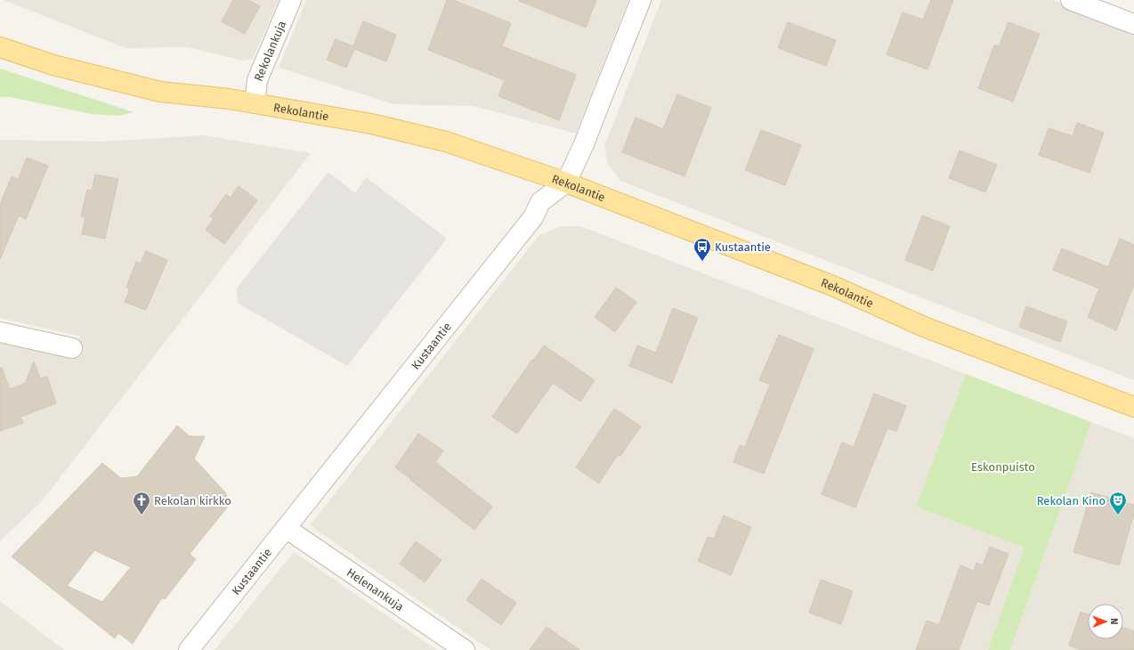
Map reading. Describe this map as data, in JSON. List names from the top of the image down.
{
  "streets": {
    "main road": ["Rekolantie"],
    "street": ["Rekolankuja", "Kustaantie", "Helenankuja"]
  },
  "crossings": [
    ["Rekolankuja", "Rekolantie"],
    ["Rekolantie", "Kustaantie"],
    ["Kustaantie", "Helenankuja"]
  ],
  "parks": ["Eskonpuisto"],
  "places": {
    "bus stop": ["Kustaantie"],
    "church": ["Rekolan kirkko"],
    "theatre": ["Rekolan Kino"]
  },
  "north": "right"
}
